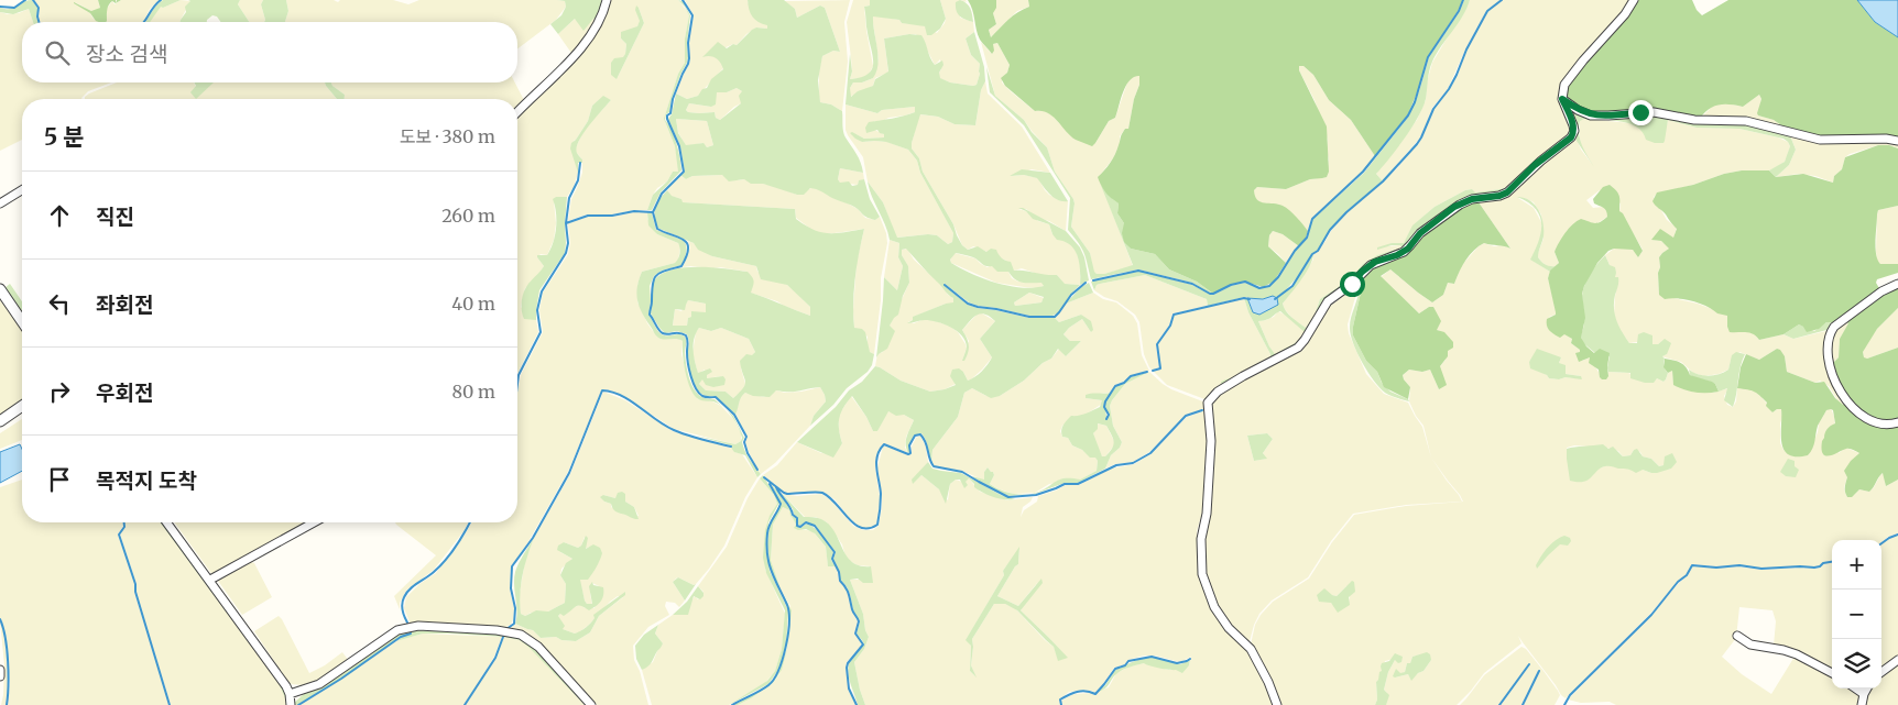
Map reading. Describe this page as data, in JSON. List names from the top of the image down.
{
  "page": {
    "search": "장소 검색",
    "heading": ["5 분", "도보 · 380 m"],
    "list": [
      ["직진", "260 m"],
      ["좌회전", "40 m"],
      ["우회전", "80 m"],
      "목적지 도착"
    ],
    "map_buttons": ["+", "−"]
  }
}
